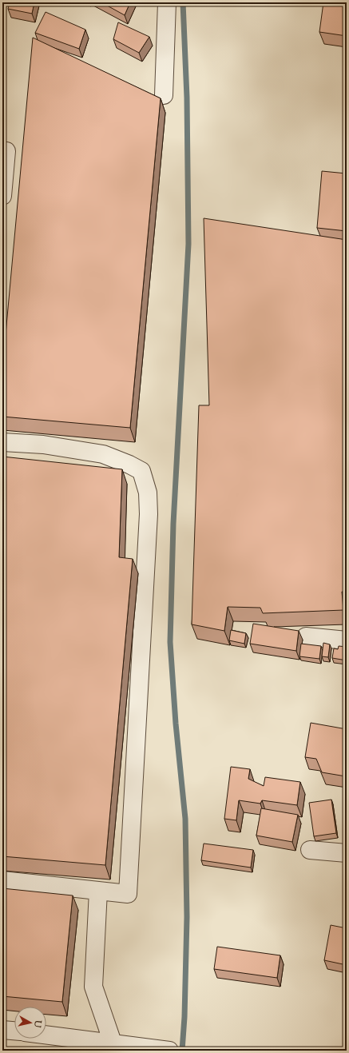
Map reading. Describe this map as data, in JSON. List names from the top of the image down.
{
  "north": "right"
}
